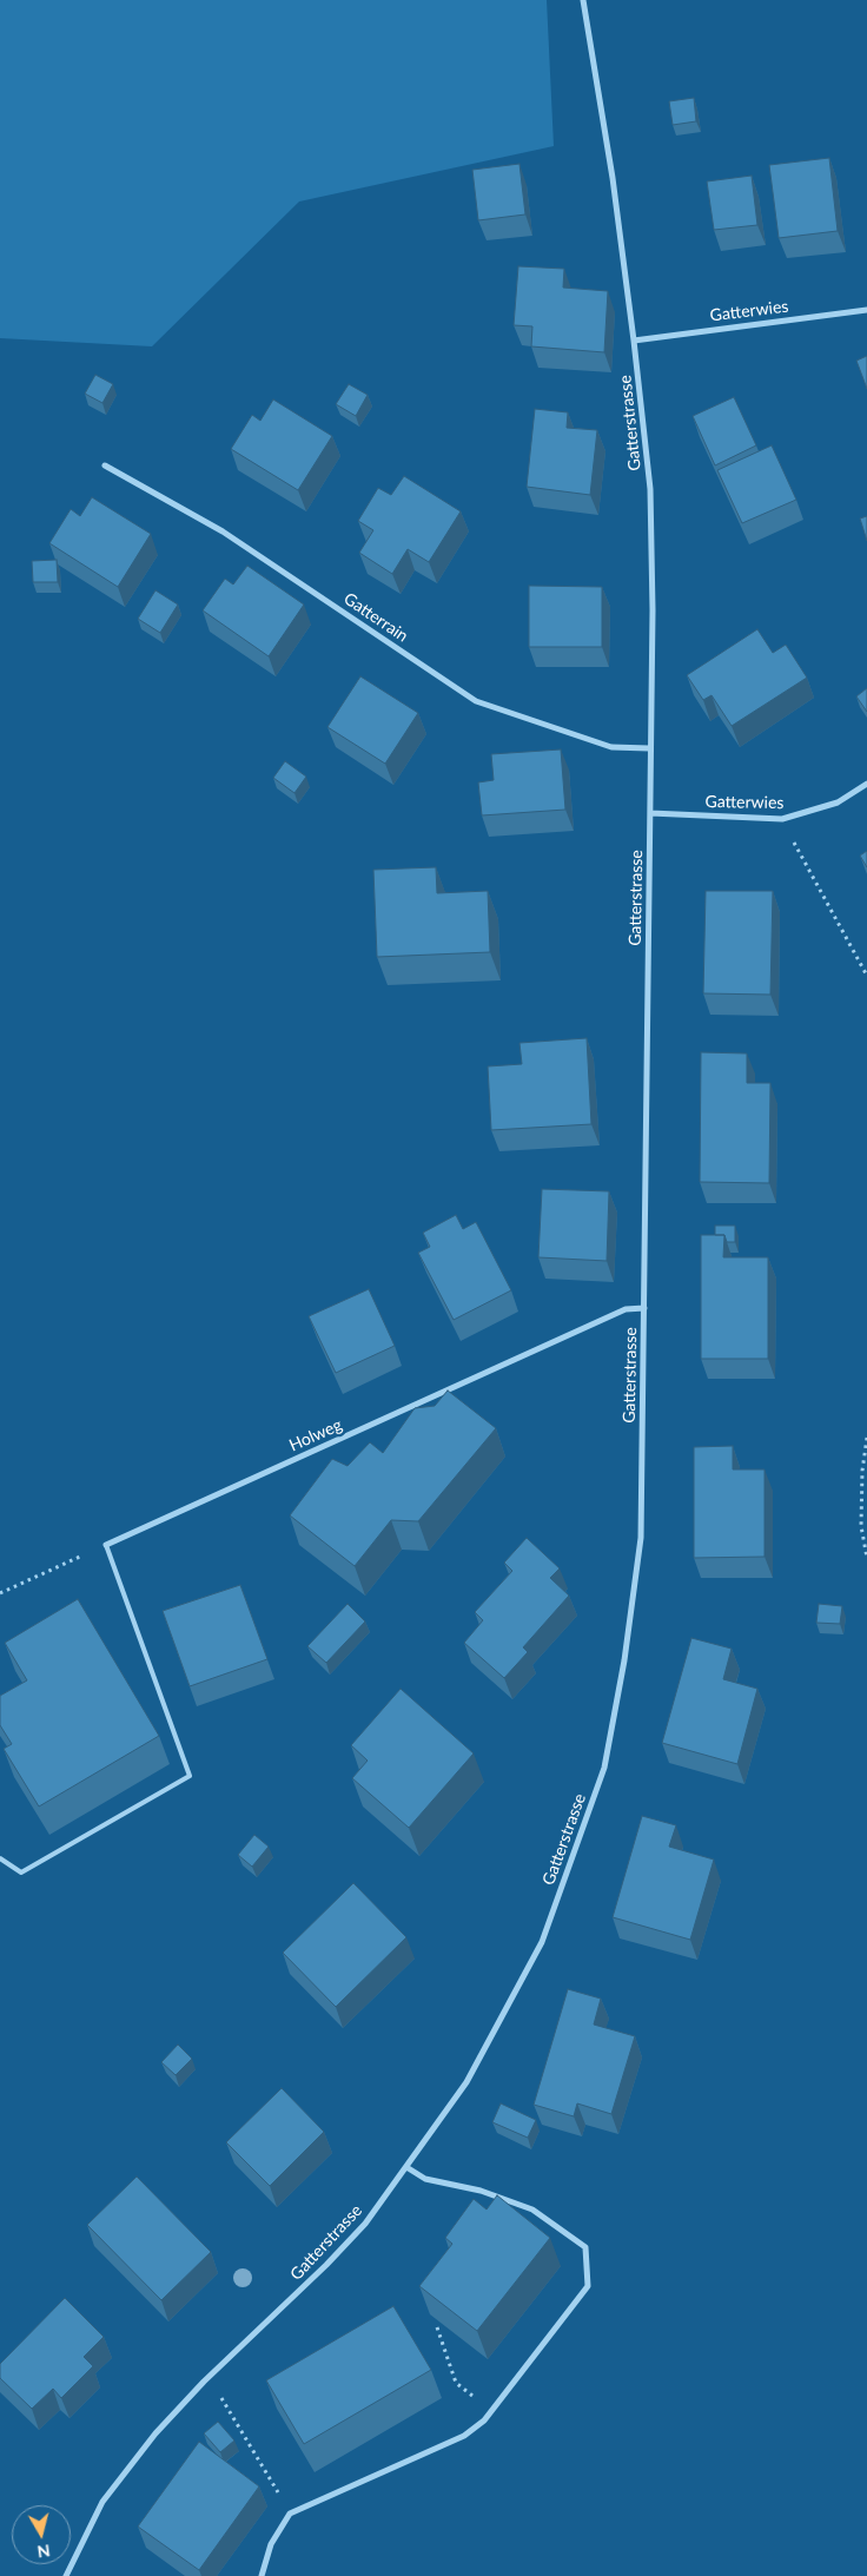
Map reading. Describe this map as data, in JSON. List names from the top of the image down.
{
  "streets": {
    "street": [
      "Gatterwies",
      "Gatterstrasse",
      "Gatterrain",
      "Holweg"
    ]
  },
  "crossings": [
    ["Gatterwies", "Gatterstrasse"],
    ["Gatterstrasse", "Gatterrain"],
    ["Gatterstrasse", "Holweg"]
  ],
  "north": "bottom"
}
